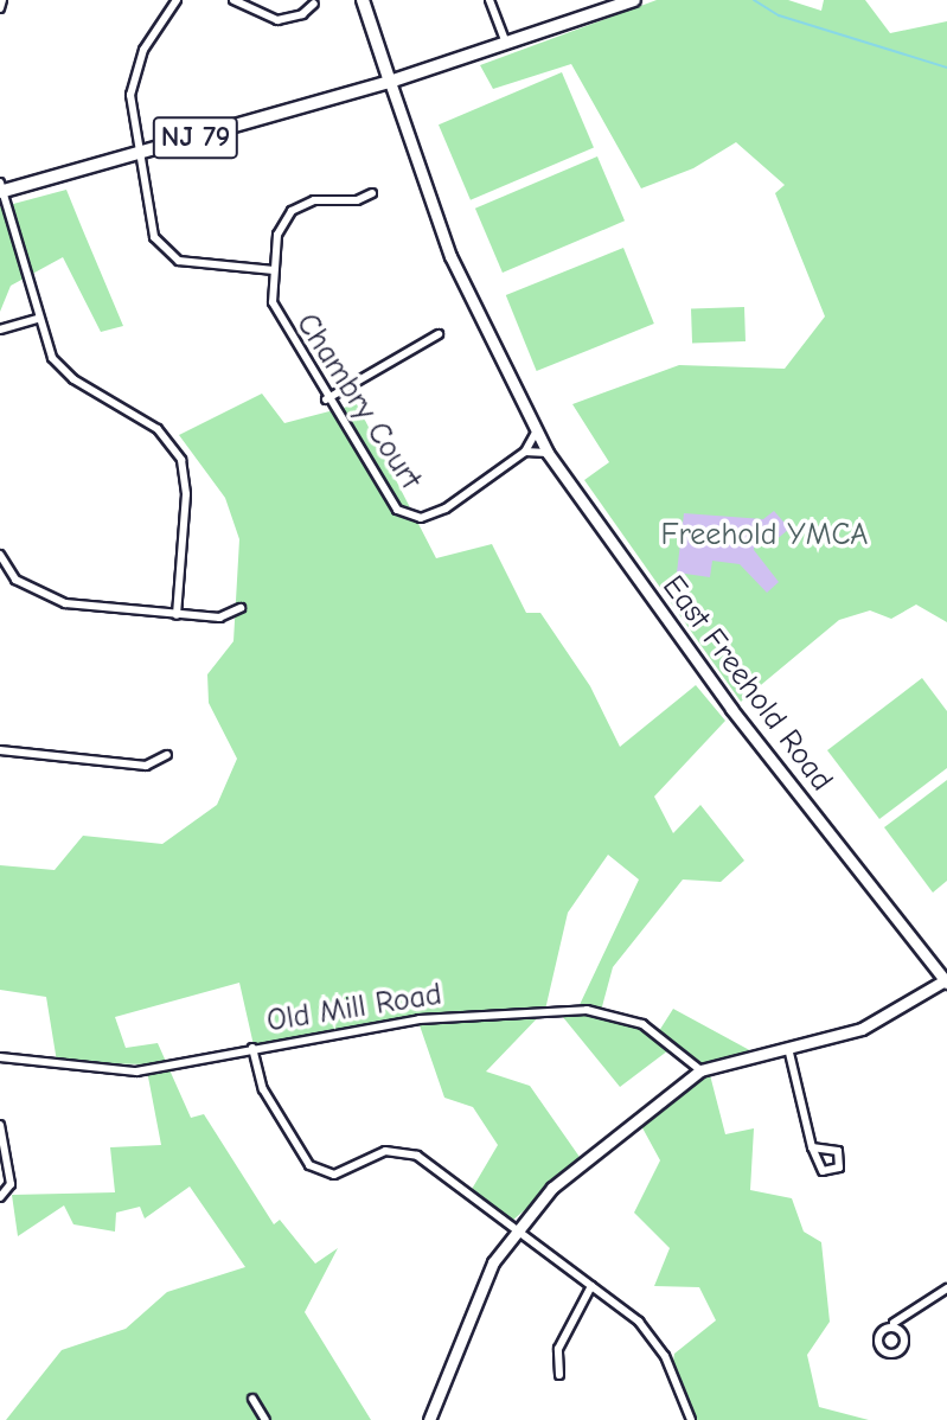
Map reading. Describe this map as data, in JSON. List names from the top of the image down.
{
  "streets": {
    "main road": ["NJ 79", "East Freehold Road"],
    "street": ["Chambry Court", "Old Mill Road"]
  },
  "crossings": [
    ["NJ 79", "East Freehold Road"],
    ["Chambry Court", "East Freehold Road"]
  ],
  "parks": ["Freehold YMCA"]
}
